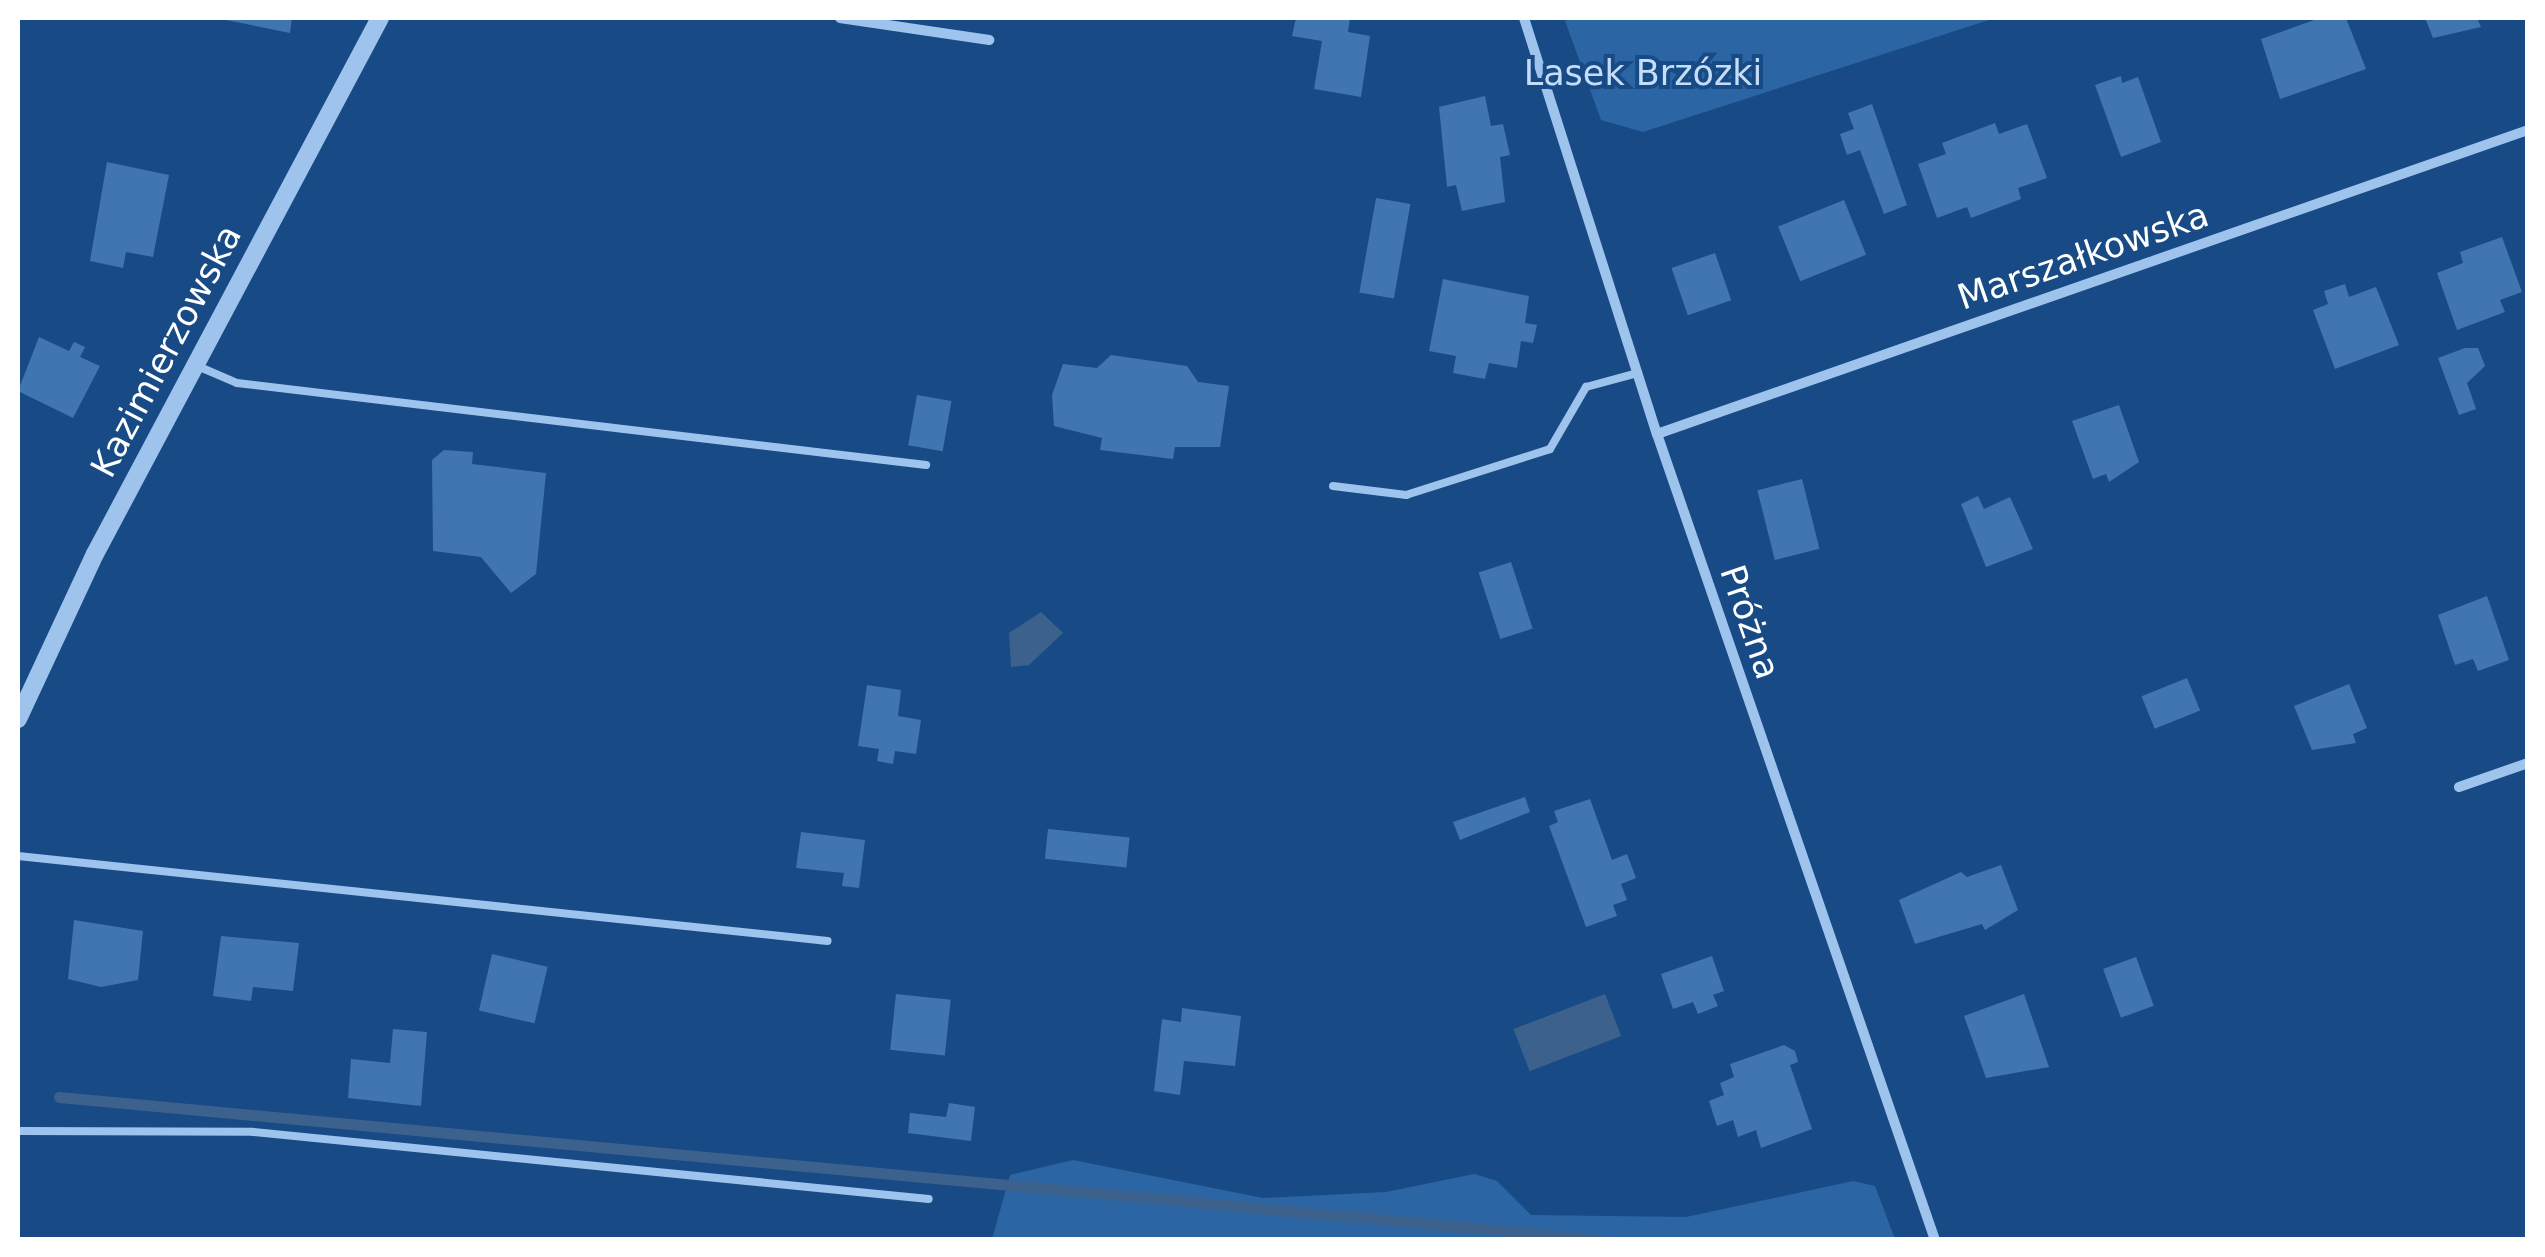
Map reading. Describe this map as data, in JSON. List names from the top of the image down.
{
  "streets": {
    "street": ["Marszałkowska", "Kazimierzowska", "Próżna"]
  },
  "crossings": [
    ["Marszałkowska", "Próżna"]
  ],
  "parks": ["Lasek Brzózki"]
}
